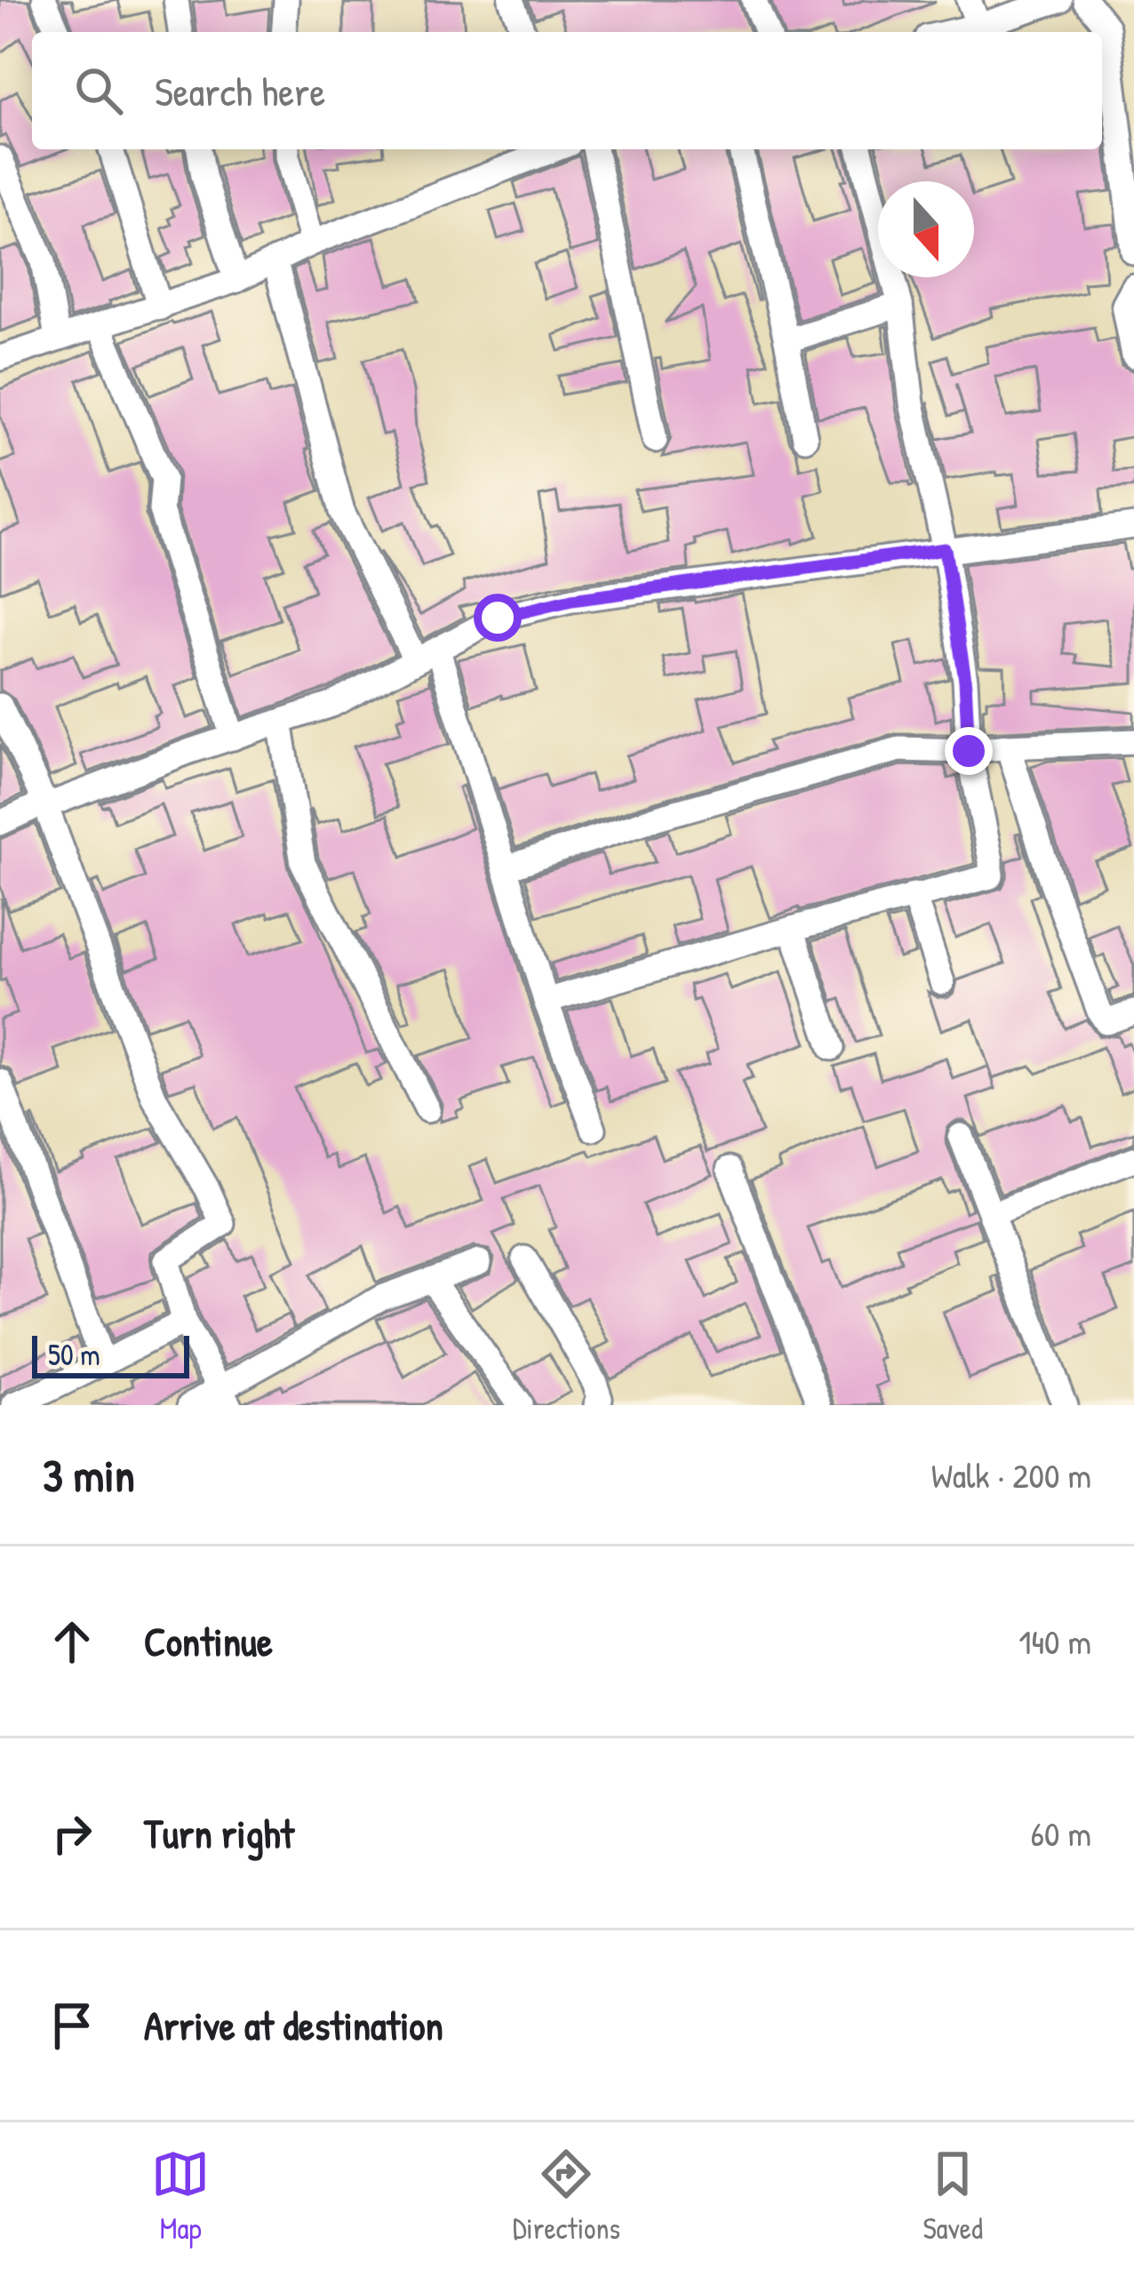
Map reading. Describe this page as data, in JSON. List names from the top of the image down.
{
  "scale_bar": "50 m",
  "north": "bottom",
  "page": {
    "search": "Search here",
    "scale": "50 m",
    "heading": ["3 min", "Walk · 200 m"],
    "list": [
      ["Continue", "140 m"],
      ["Turn right", "60 m"],
      "Arrive at destination"
    ],
    "nav": ["Map", "Directions", "Saved"]
  }
}
